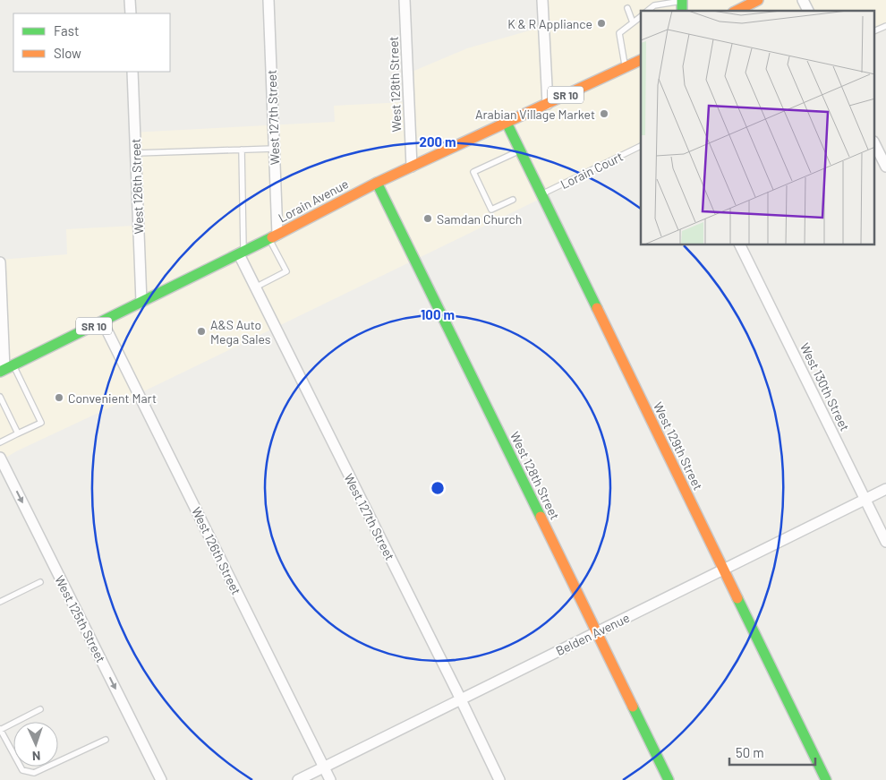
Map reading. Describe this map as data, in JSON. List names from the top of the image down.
{
  "streets": {
    "street": [
      "West 128th Street",
      "SR 10",
      "West 127th Street",
      "West 126th Street",
      "Lorain Avenue",
      "West 130th Street",
      "West 129th Street",
      "West 125th Street",
      "Belden Avenue"
    ],
    "lane": ["Lorain Court"]
  },
  "crossings": [
    ["West 128th Street", "Lorain Avenue"],
    ["West 128th Street", "Belden Avenue"],
    ["West 127th Street", "Lorain Avenue"],
    ["West 127th Street", "Belden Avenue"],
    ["Lorain Court", "West 129th Street"],
    ["West 126th Street", "Lorain Avenue"],
    ["West 126th Street", "Belden Avenue"],
    ["Lorain Avenue", "West 129th Street"],
    ["West 130th Street", "Belden Avenue"],
    ["West 129th Street", "Belden Avenue"]
  ],
  "one_way": ["West 125th Street"],
  "places": [
    "K & R Appliance",
    "Arabian Village Market",
    "Samdan Church",
    "A&S Auto Mega Sales",
    "Convenient Mart"
  ],
  "legend": ["Fast", "Slow"],
  "scale_bar": "50 m",
  "north": "bottom",
  "rings": ["200 m", "100 m"]
}
